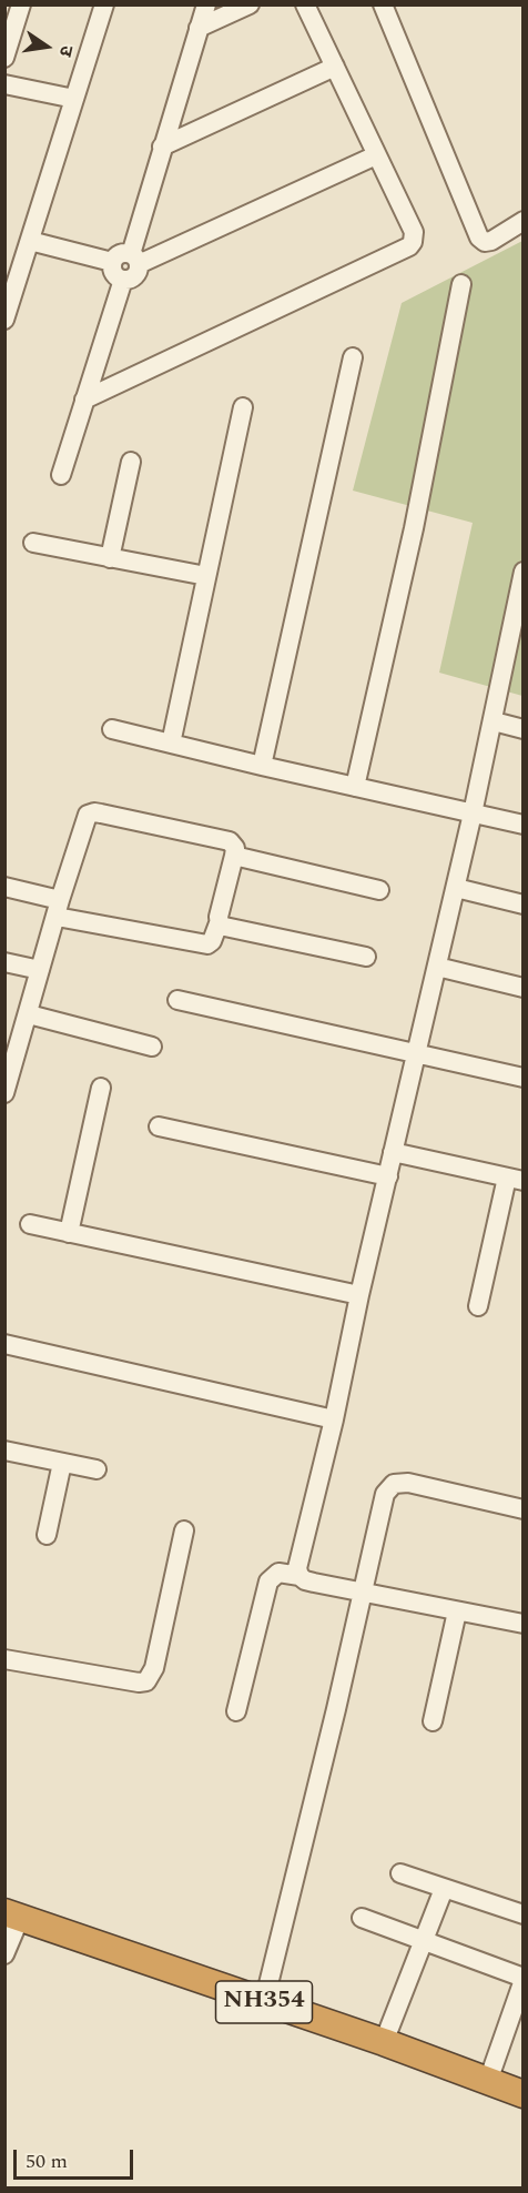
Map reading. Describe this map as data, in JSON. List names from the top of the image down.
{
  "streets": {
    "highway": ["NH354"]
  },
  "scale_bar": "50 m",
  "north": "right"
}
